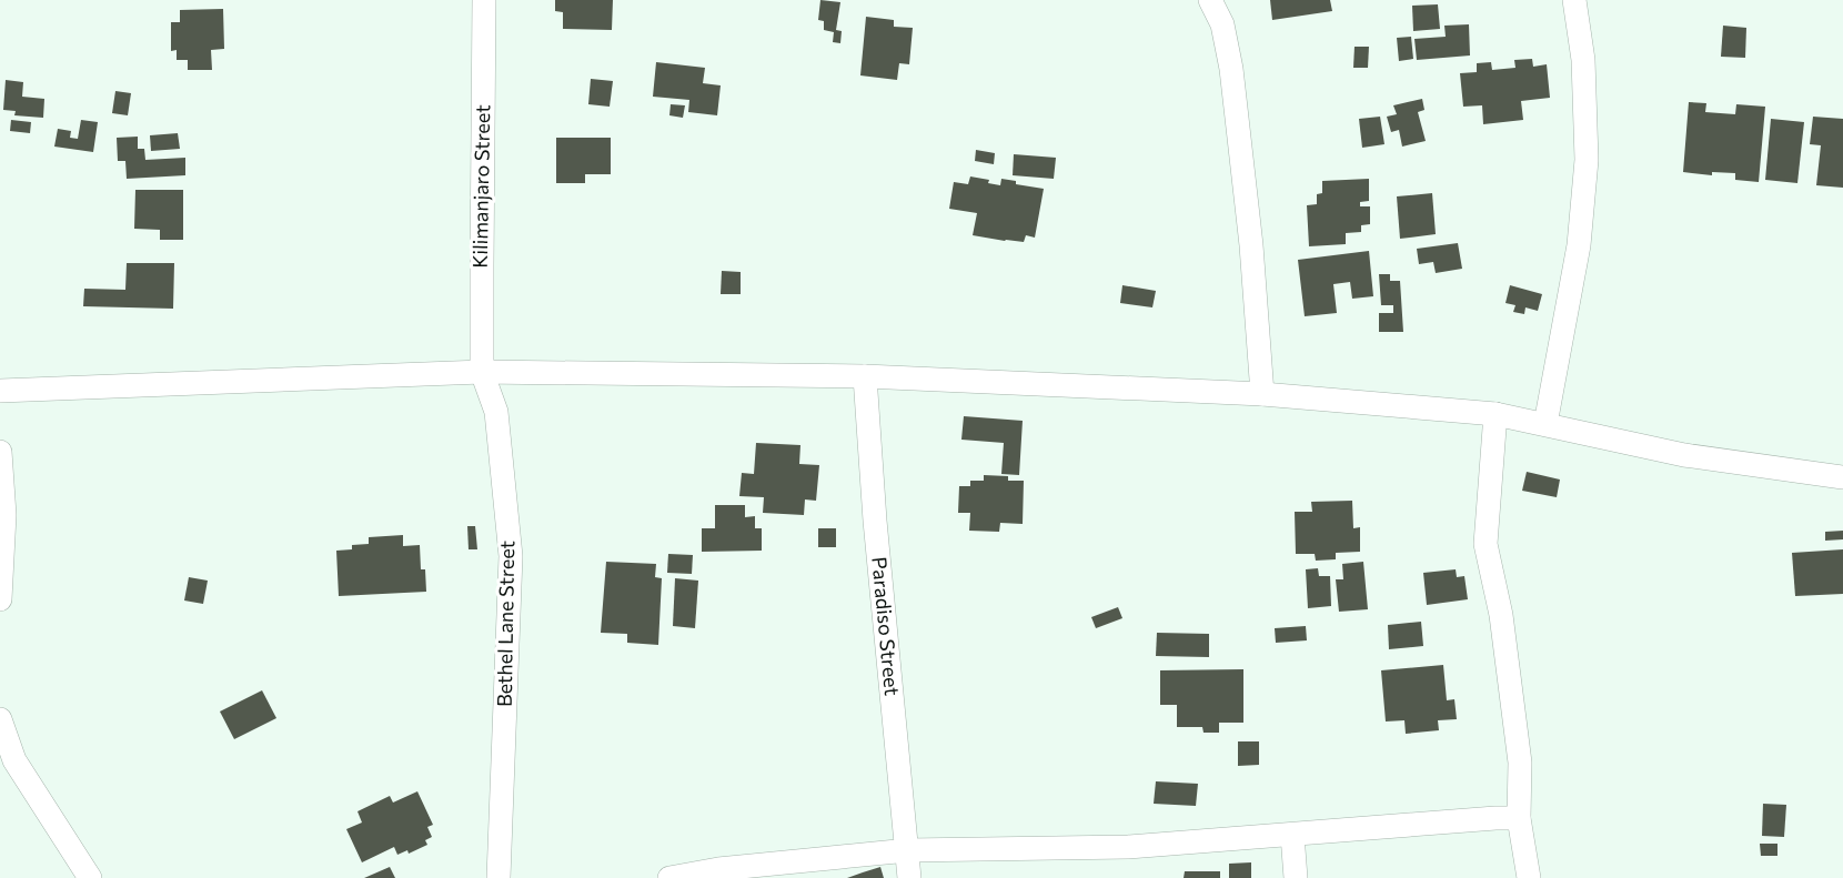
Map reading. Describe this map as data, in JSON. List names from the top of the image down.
{
  "streets": {
    "street": ["Kilimanjaro Street", "Bethel Lane Street", "Paradiso Street"]
  },
  "crossings": [
    ["Kilimanjaro Street", "Bethel Lane Street"]
  ]
}
